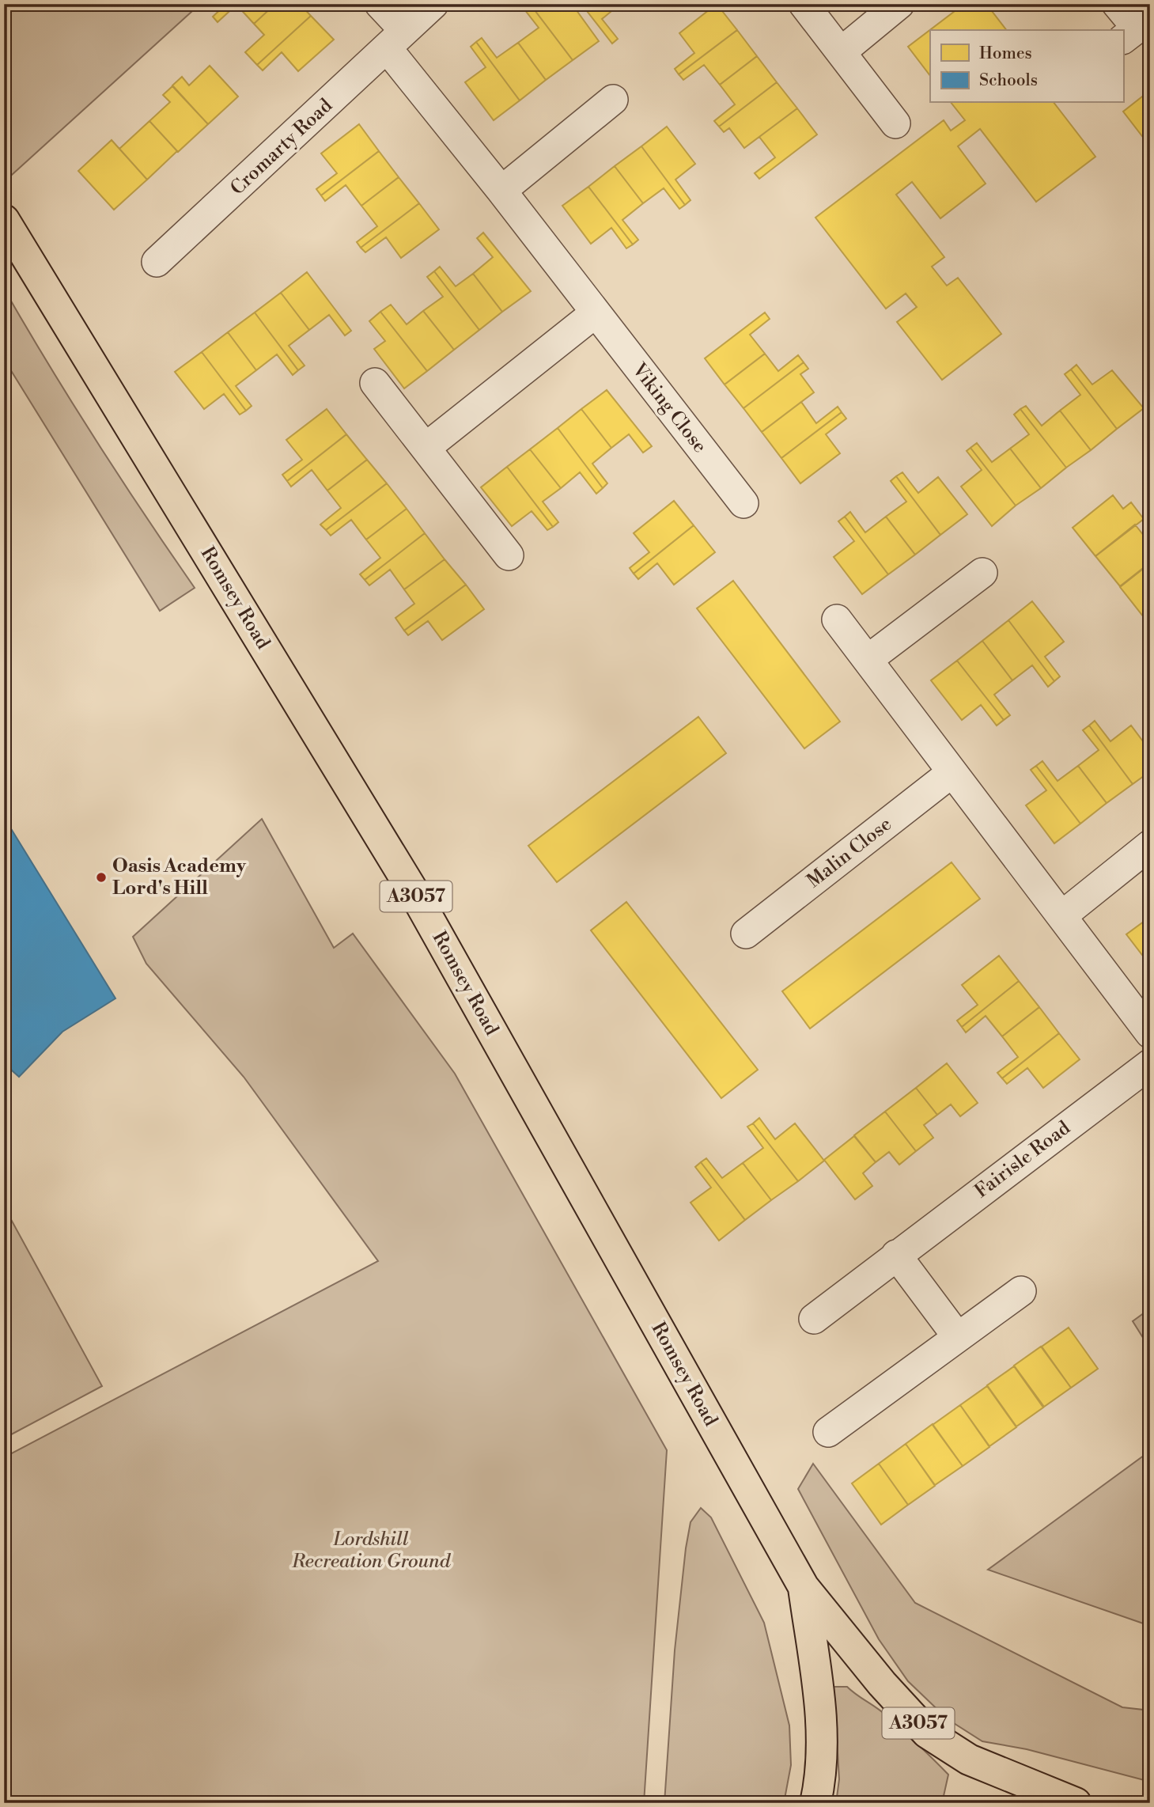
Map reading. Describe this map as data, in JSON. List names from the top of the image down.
{
  "streets": {
    "main road": ["Romsey Road", "A3057"],
    "street": [
      "Cromarty Road",
      "Viking Close",
      "Malin Close",
      "Fairisle Road"
    ]
  },
  "crossings": [
    ["Cromarty Road", "Viking Close"]
  ],
  "parks": ["Lordshill Recreation Ground"],
  "places": ["Oasis Academy Lord's Hill"],
  "legend": ["Homes", "Schools"]
}
